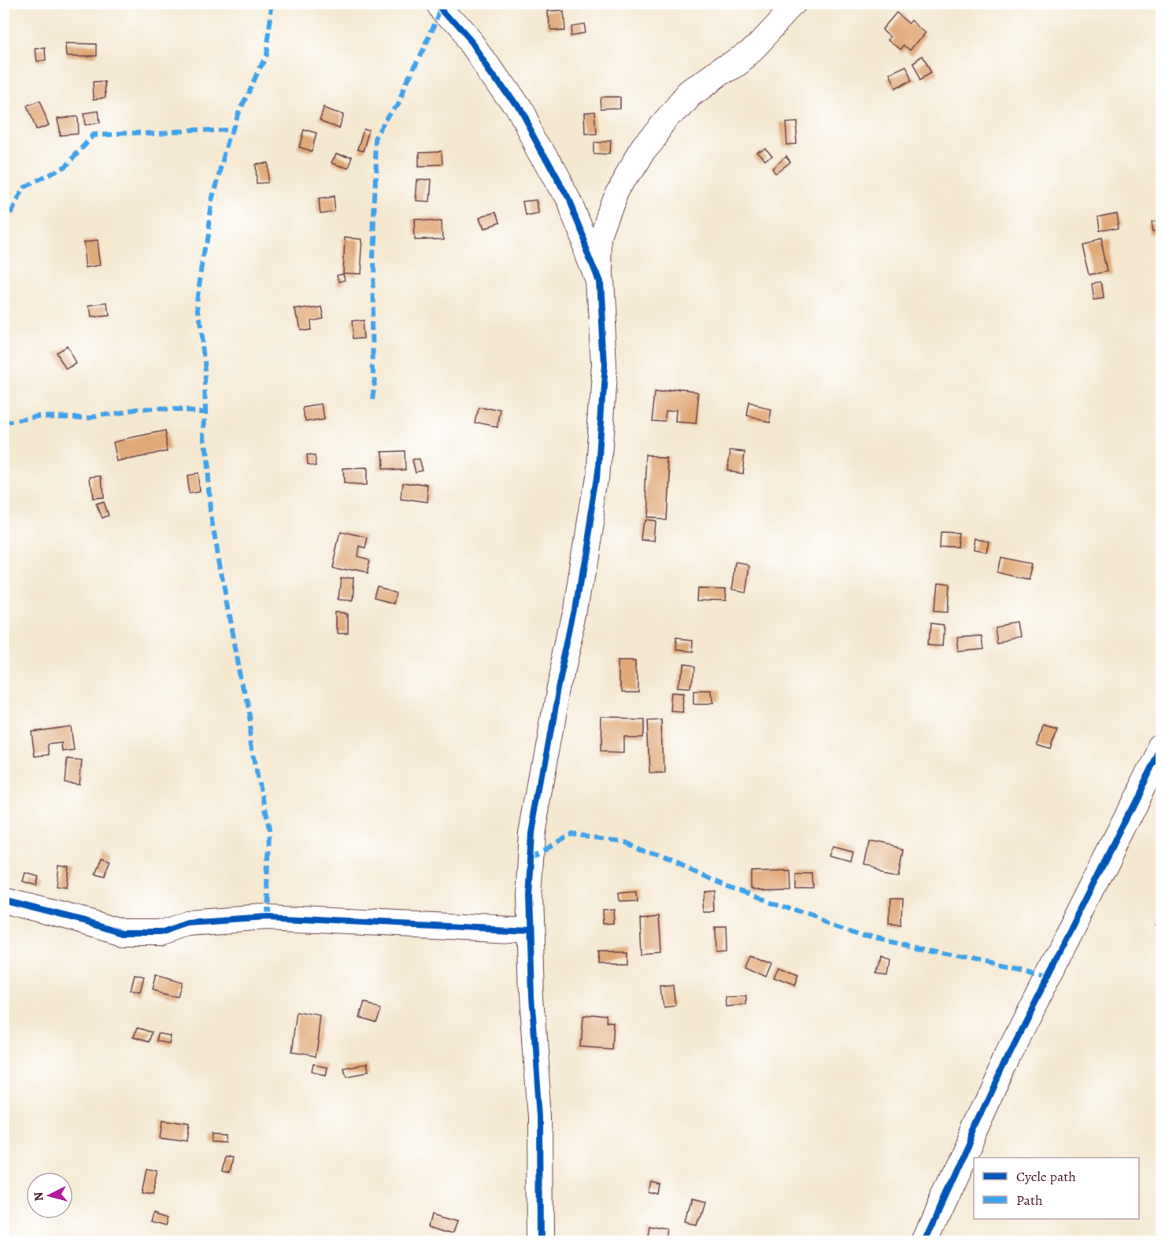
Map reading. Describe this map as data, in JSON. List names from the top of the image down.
{
  "legend": ["Cycle path", "Path"],
  "north": "left"
}
